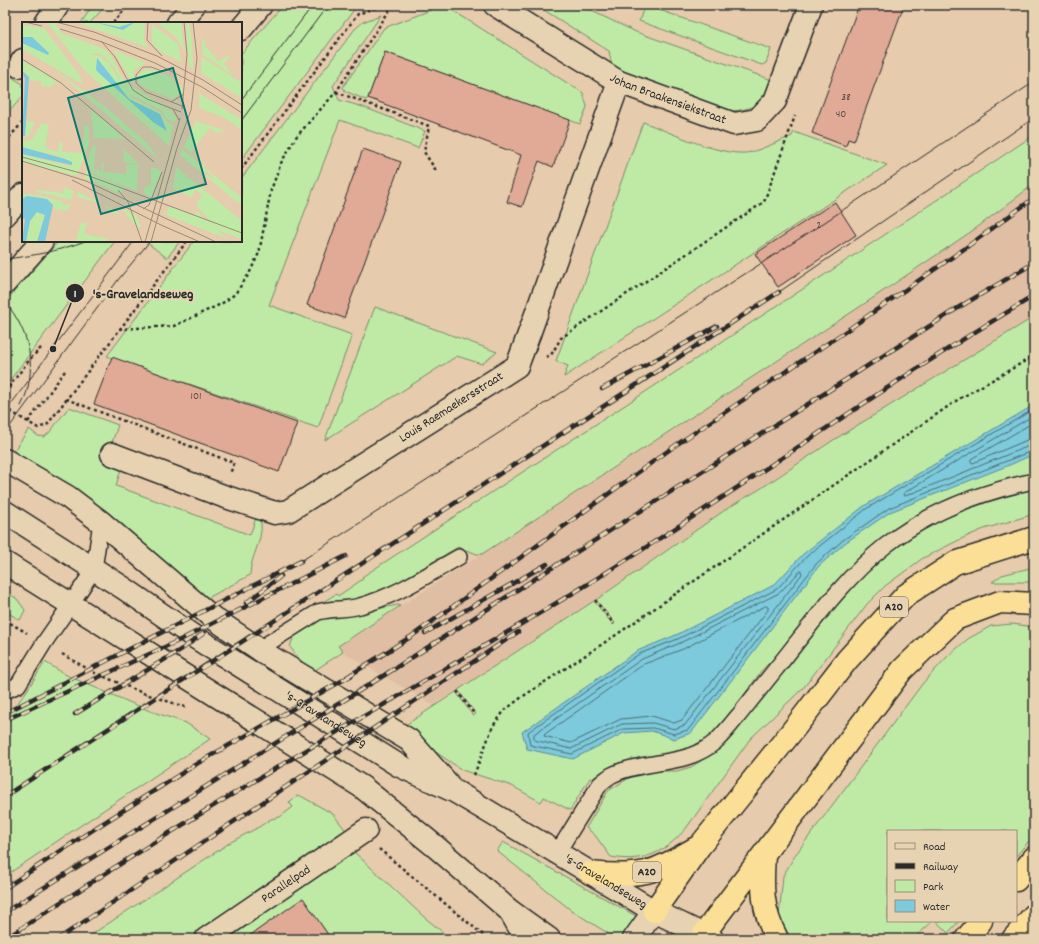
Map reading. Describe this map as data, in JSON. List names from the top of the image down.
{
  "streets": {
    "highway": ["A20"],
    "main road": [
      "Johan Braakensiekstraat",
      "Louis Raemaekersstraat",
      "'s-Gravelandseweg",
      "Parallelpad"
    ]
  },
  "crossings": [
    ["Johan Braakensiekstraat", "Louis Raemaekersstraat"],
    ["A20", "'s-Gravelandseweg"]
  ],
  "places": ["'s-Gravelandseweg"],
  "house_numbers": [
    "38",
    "40",
    "2",
    "101"
  ],
  "legend": [
    "Road",
    "Railway",
    "Park",
    "Water"
  ]
}
